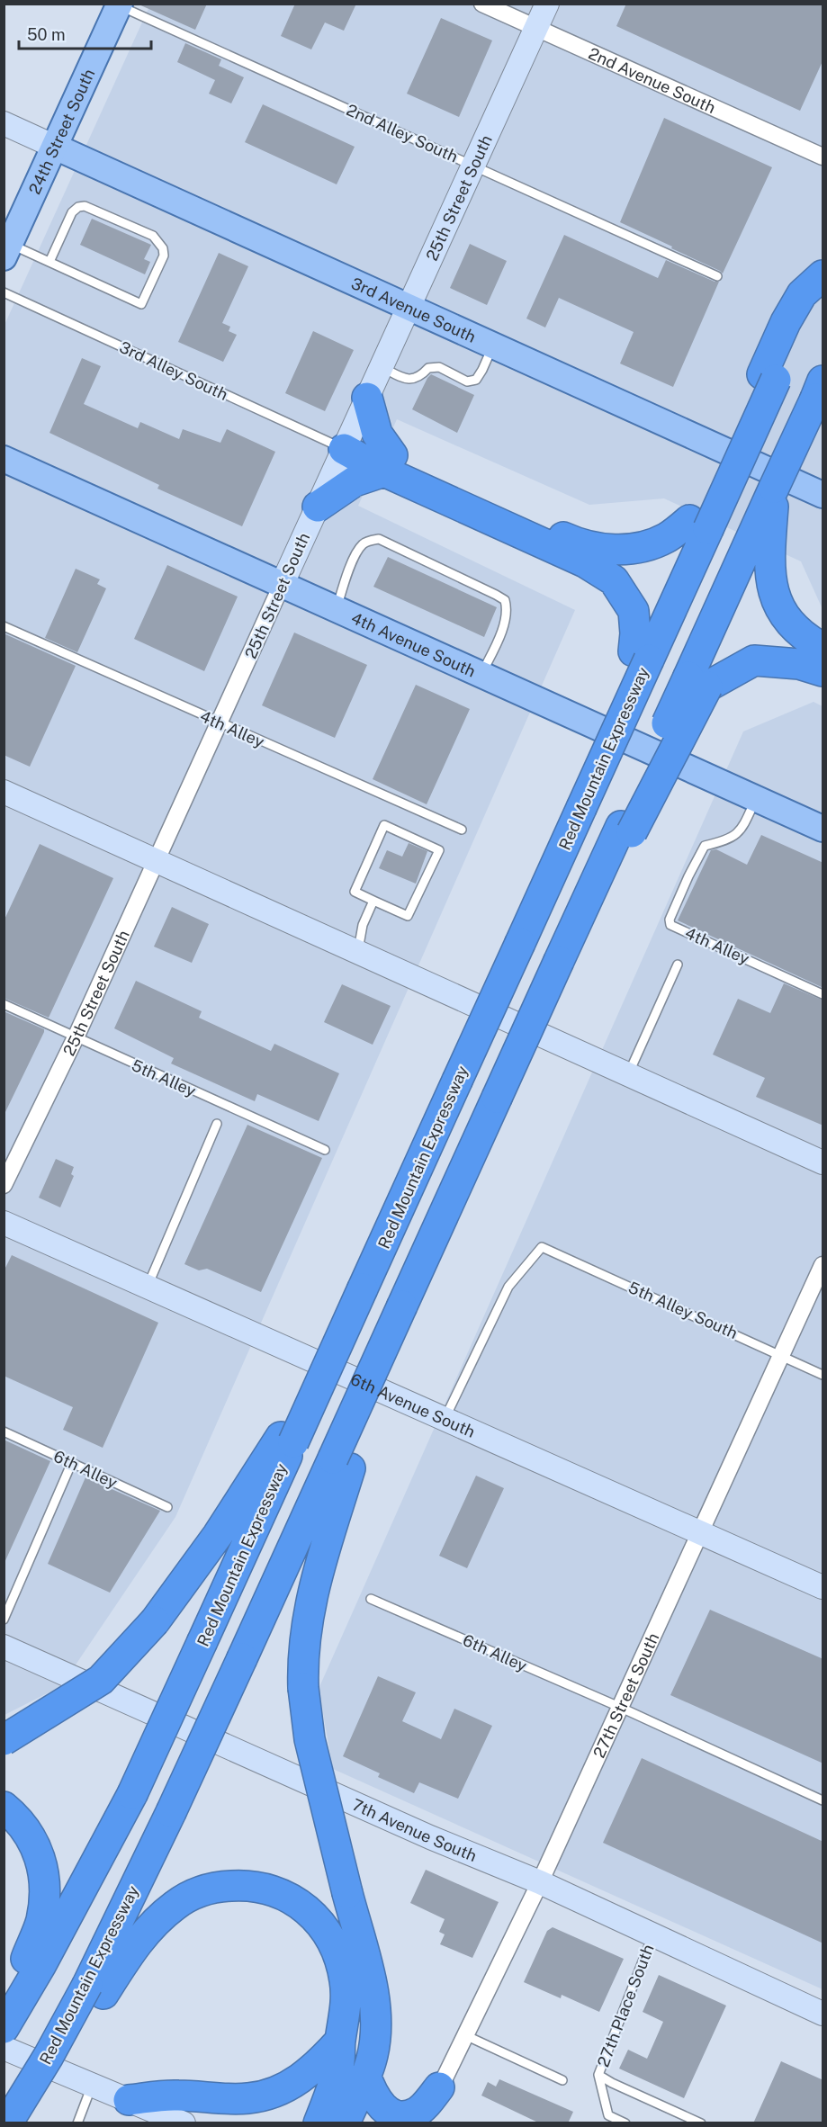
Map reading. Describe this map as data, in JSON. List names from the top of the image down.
{
  "streets": {
    "highway": ["Red Mountain Expressway"],
    "main road": ["24th Street South", "3rd Avenue South", "4th Avenue South"],
    "street": [
      "2nd Avenue South",
      "25th Street South",
      "6th Avenue South",
      "27th Street South",
      "7th Avenue South"
    ],
    "lane": [
      "2nd Alley South",
      "3rd Alley South",
      "4th Alley",
      "5th Alley",
      "5th Alley South",
      "6th Alley",
      "27th Place South"
    ]
  },
  "crossings": [
    ["2nd Avenue South", "25th Street South"],
    ["24th Street South", "2nd Alley South"],
    ["24th Street South", "3rd Avenue South"],
    ["2nd Alley South", "25th Street South"],
    ["25th Street South", "3rd Avenue South"],
    ["25th Street South", "3rd Alley South"],
    ["25th Street South", "4th Avenue South"],
    ["25th Street South", "4th Alley"],
    ["25th Street South", "5th Alley"],
    ["4th Avenue South", "4th Alley"],
    ["5th Alley South", "6th Avenue South"],
    ["5th Alley South", "27th Street South"],
    ["6th Avenue South", "27th Street South"],
    ["6th Alley", "27th Street South"],
    ["27th Street South", "7th Avenue South"],
    ["7th Avenue South", "27th Place South"]
  ],
  "scale_bar": "50 m"
}
